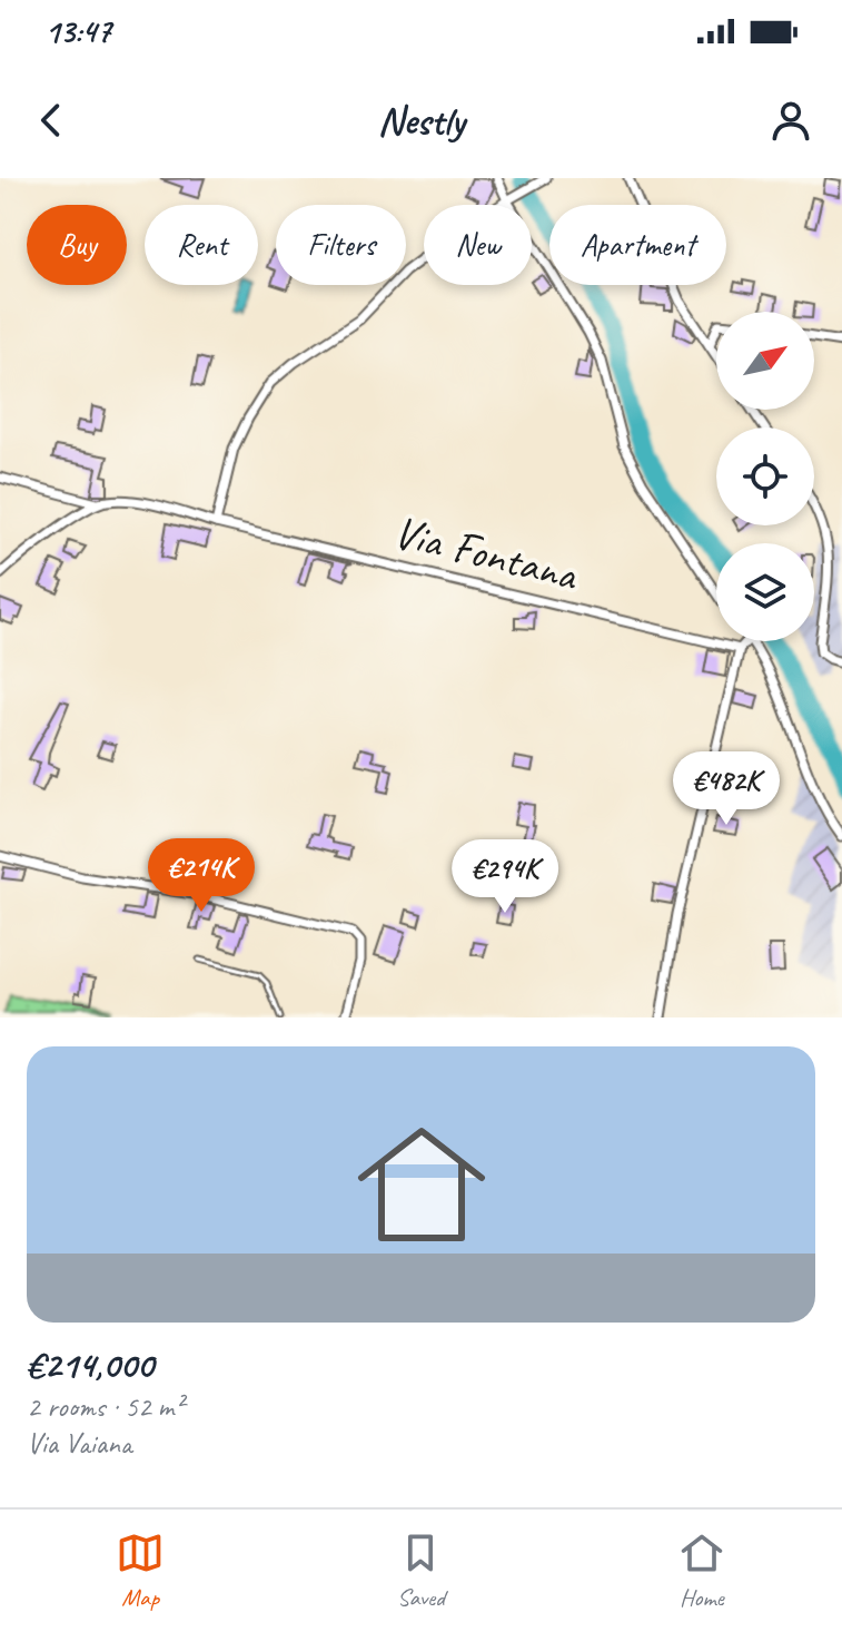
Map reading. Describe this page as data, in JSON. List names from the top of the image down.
{
  "streets": {
    "street": ["Via Fontana"]
  },
  "north": "top right",
  "page": {
    "status": "13:47",
    "header": "Nestly",
    "chip": [
      "Buy",
      "Rent",
      "Filters",
      "New",
      "Apartment"
    ],
    "price": ["€482K", "€214K", "€294K"],
    "list": [
      {
        "name": "€214,000",
        "note": "2 rooms · 52 m² · Via Vaiana"
      }
    ],
    "tabs": ["Map", "Saved", "Home"]
  }
}
